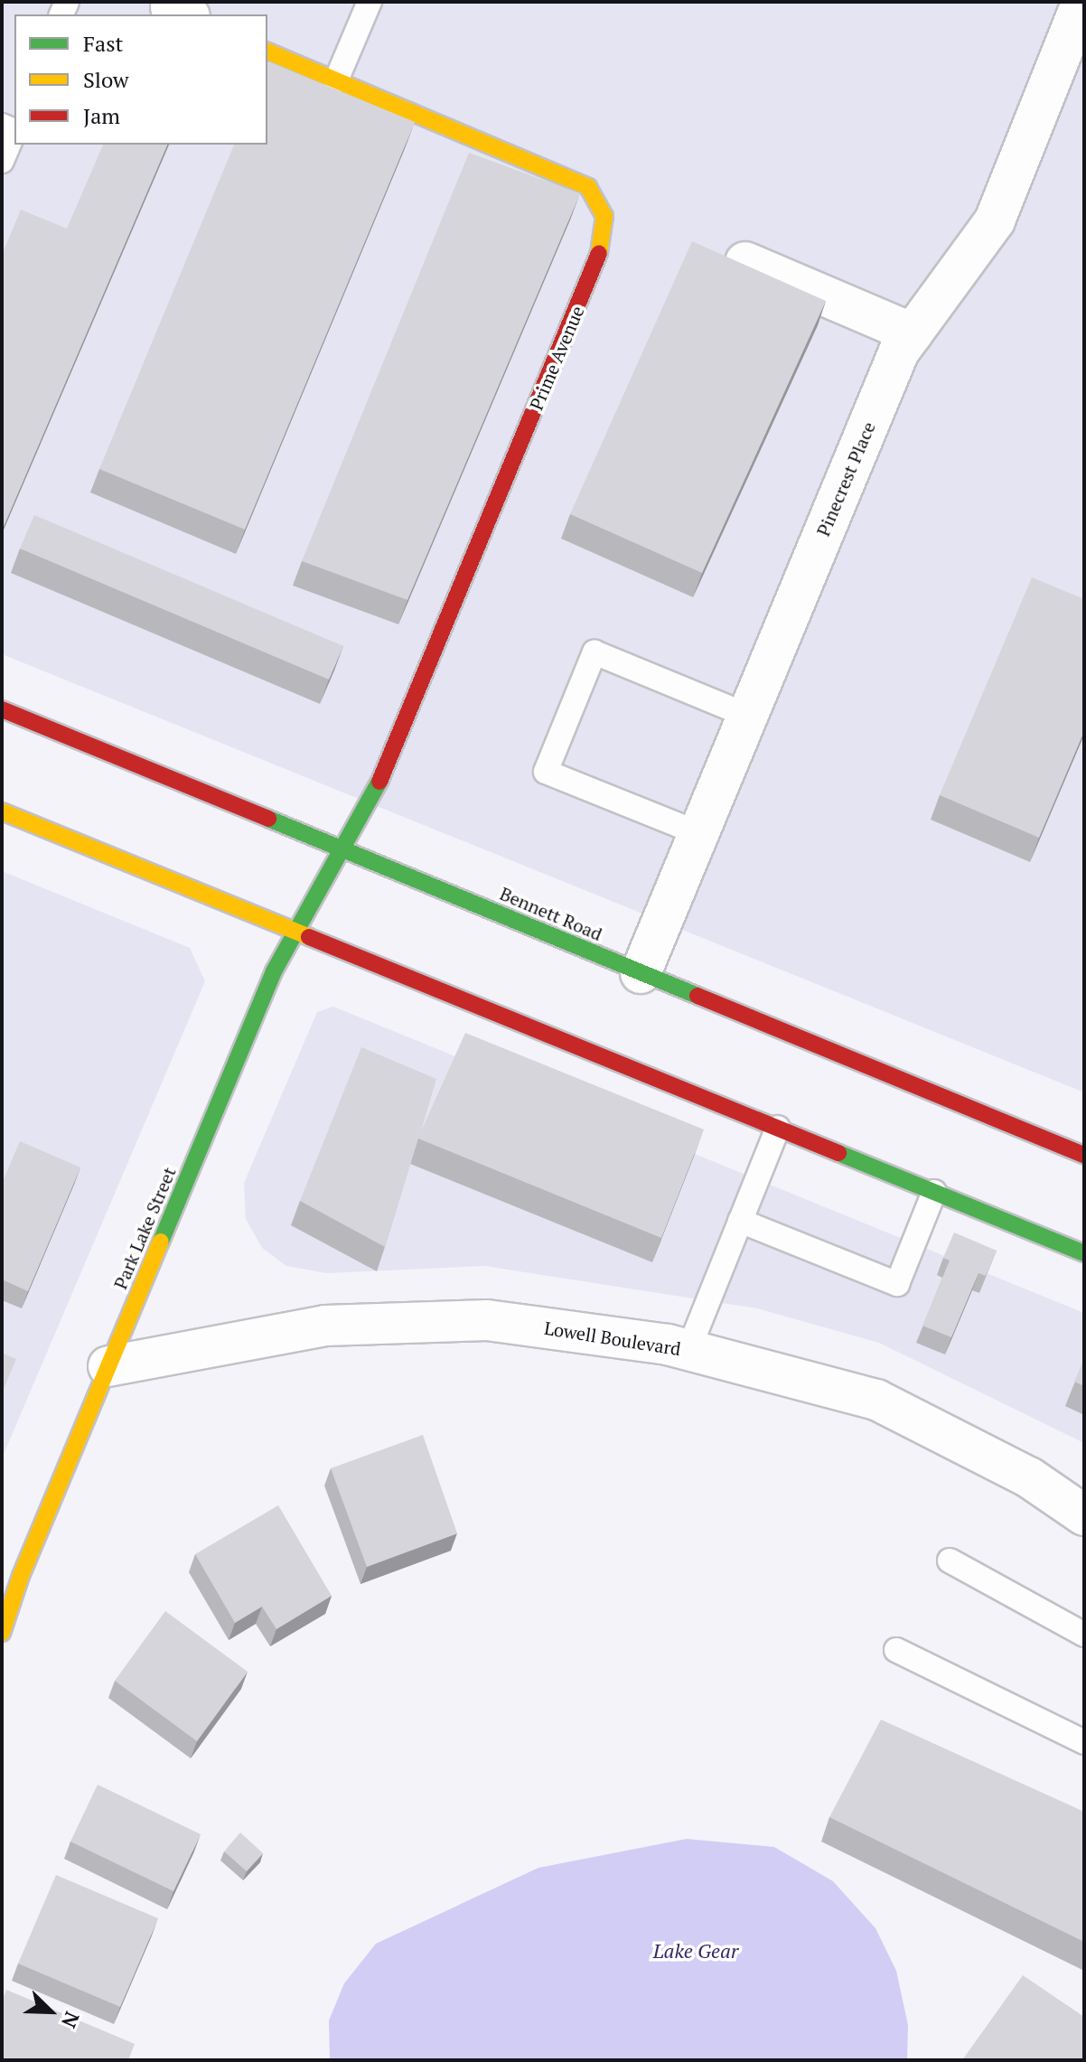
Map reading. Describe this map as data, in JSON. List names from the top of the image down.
{
  "streets": {
    "street": [
      "Prime Avenue",
      "Pinecrest Place",
      "Bennett Road",
      "Park Lake Street",
      "Lowell Boulevard"
    ]
  },
  "crossings": [
    ["Prime Avenue", "Bennett Road"],
    ["Prime Avenue", "Park Lake Street"],
    ["Pinecrest Place", "Bennett Road"],
    ["Bennett Road", "Park Lake Street"],
    ["Park Lake Street", "Lowell Boulevard"]
  ],
  "water": ["Lake Gear"],
  "legend": ["Fast", "Slow", "Jam"],
  "north": "bottom right"
}
